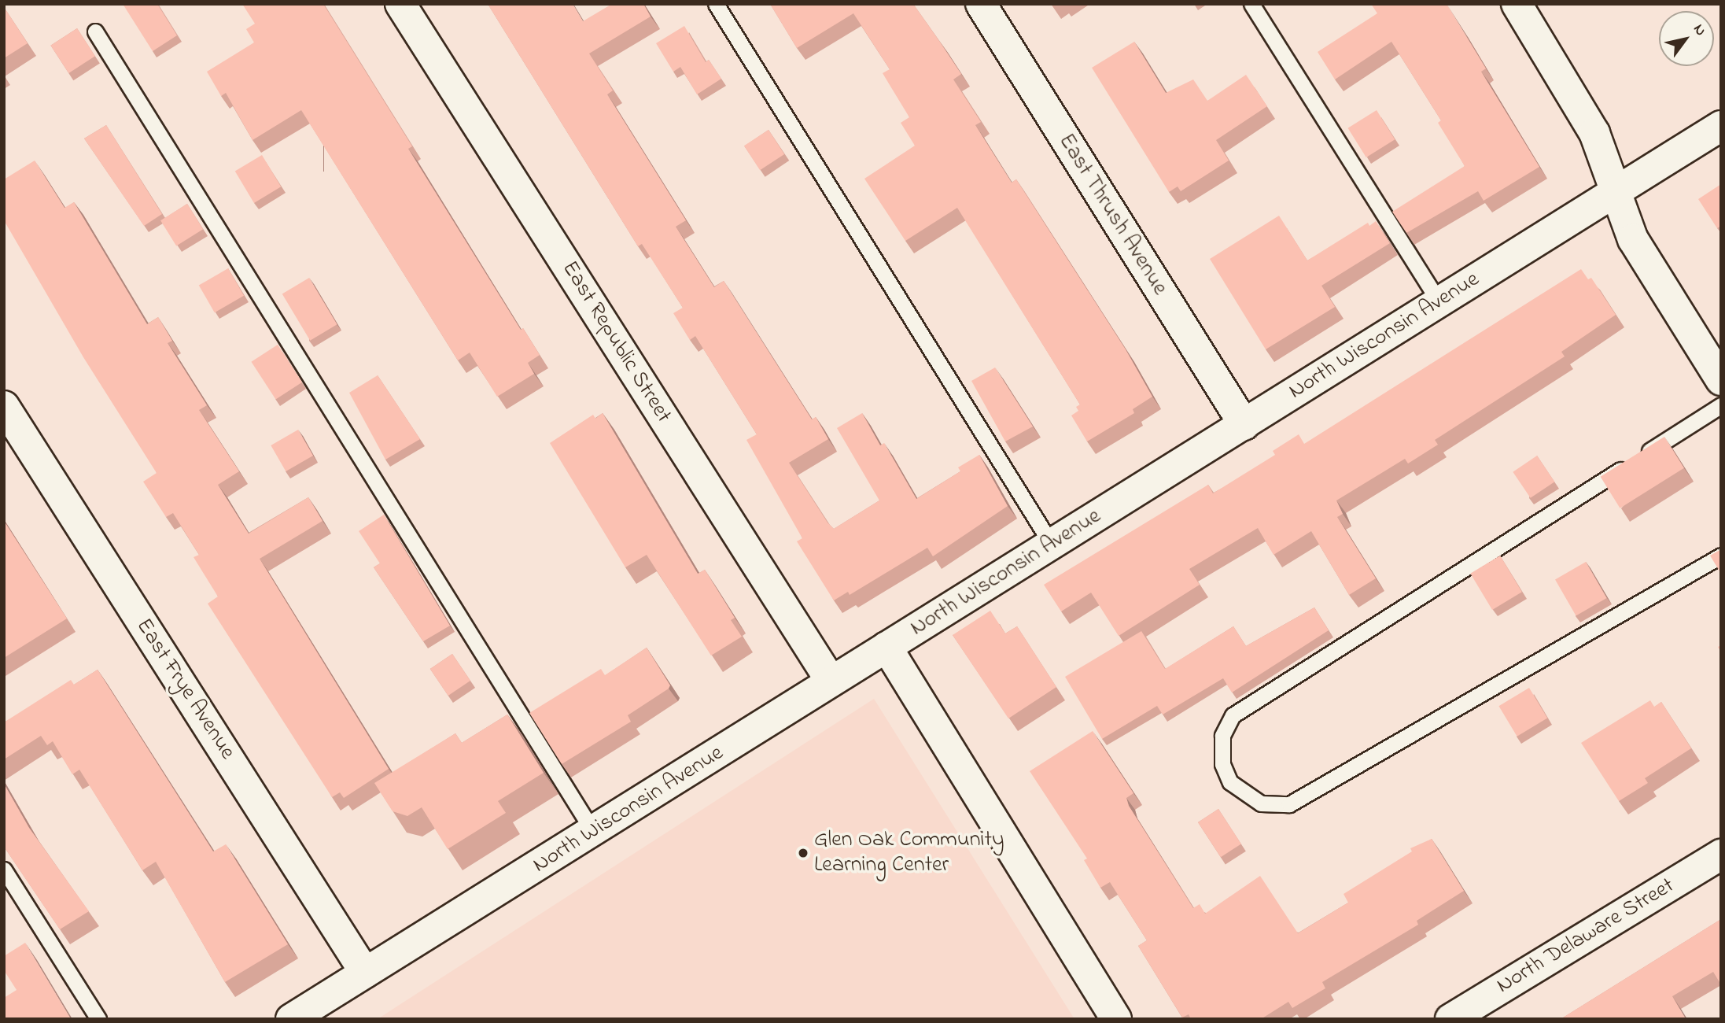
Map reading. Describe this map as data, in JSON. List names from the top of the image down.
{
  "streets": {
    "street": [
      "East Thrush Avenue",
      "North Wisconsin Avenue",
      "East Republic Street",
      "East Frye Avenue",
      "North Delaware Street"
    ]
  },
  "crossings": [
    ["East Thrush Avenue", "North Wisconsin Avenue"],
    ["North Wisconsin Avenue", "East Republic Street"],
    ["North Wisconsin Avenue", "East Frye Avenue"]
  ],
  "places": ["Glen Oak Community Learning Center"],
  "north": "top right"
}
